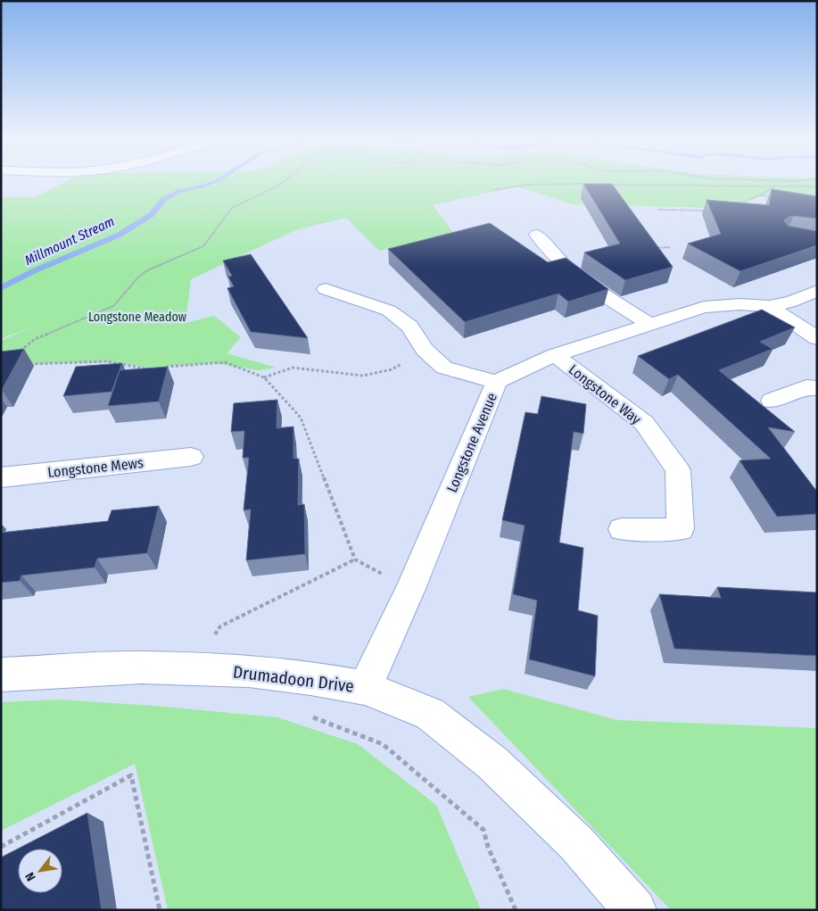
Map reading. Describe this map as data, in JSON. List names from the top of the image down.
{
  "streets": {
    "street": [
      "Longstone Way",
      "Longstone Avenue",
      "Longstone Mews",
      "Drumadoon Drive"
    ]
  },
  "crossings": [
    ["Longstone Way", "Longstone Avenue"],
    ["Longstone Avenue", "Drumadoon Drive"]
  ],
  "water": ["Millmount Stream"],
  "parks": ["Longstone Meadow"],
  "north": "bottom left"
}
